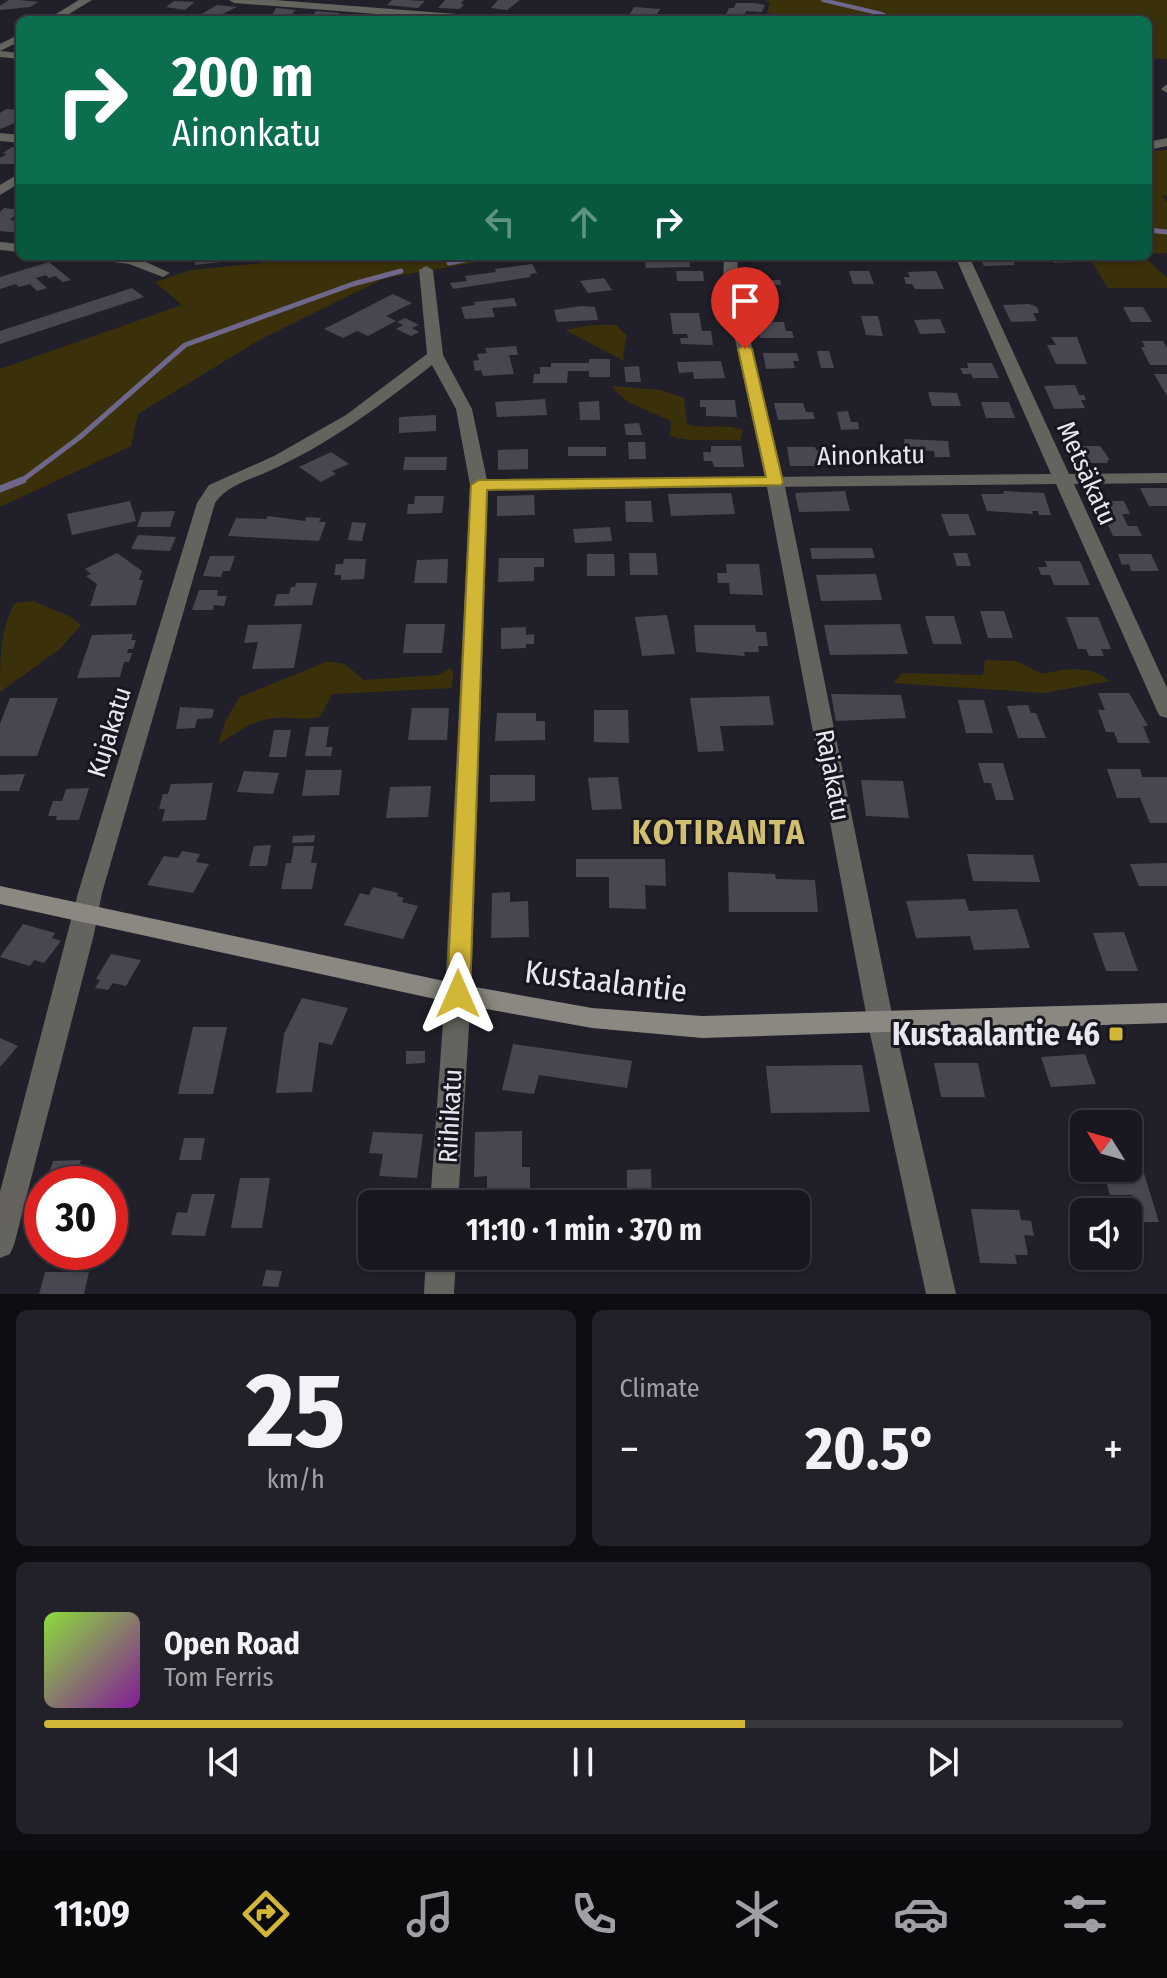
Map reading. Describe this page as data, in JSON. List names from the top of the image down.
{
  "streets": {
    "main road": ["Kustaalantie"],
    "street": [
      "Ainonkatu",
      "Metsäkatu",
      "Kujakatu",
      "Rajakatu",
      "Riihikatu"
    ]
  },
  "crossings": [
    ["Ainonkatu", "Metsäkatu"],
    ["Ainonkatu", "Rajakatu"],
    ["Ainonkatu", "Riihikatu"],
    ["Kujakatu", "Kustaalantie"],
    ["Kujakatu", "Riihikatu"],
    ["Rajakatu", "Kustaalantie"],
    ["Kustaalantie", "Riihikatu"]
  ],
  "districts": ["KOTIRANTA"],
  "places": {
    "transit": ["Kustaalantie 46"]
  },
  "north": "top left",
  "page": {
    "turn": ["200 m", "Ainonkatu"],
    "limit": "30",
    "trip": "11:10 · 1 min · 370 m",
    "tile": [
      ["25", "km/h"],
      "Climate"
    ],
    "heat": ["−", "20.5°", "+"],
    "song": ["Open Road", "Tom Ferris"],
    "tabs": "11:09"
  }
}
